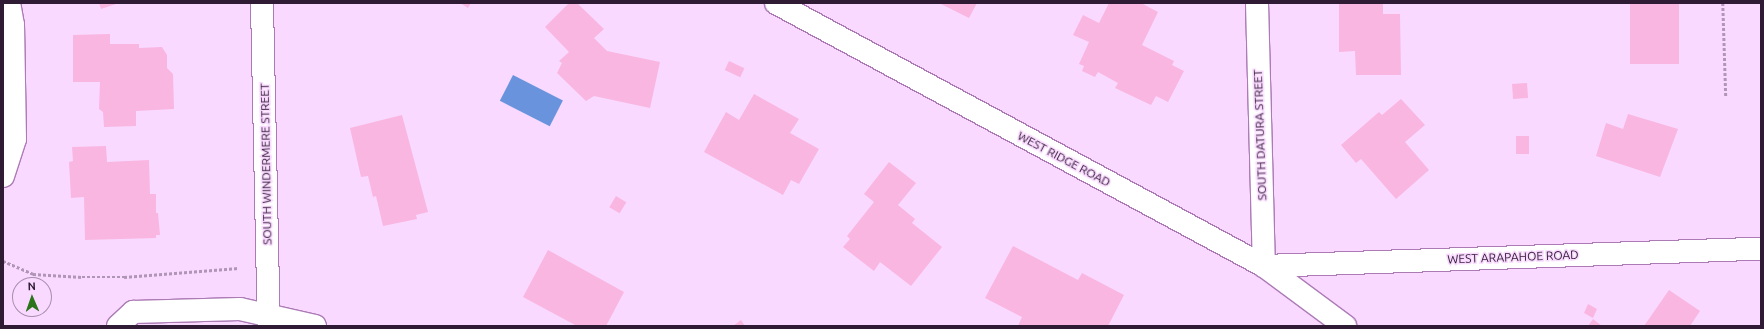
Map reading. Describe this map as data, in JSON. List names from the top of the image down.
{
  "streets": {
    "street": [
      "SOUTH DATURA STREET",
      "WEST RIDGE ROAD",
      "SOUTH WINDERMERE STREET",
      "WEST ARAPAHOE ROAD"
    ]
  },
  "crossings": [
    ["SOUTH DATURA STREET", "WEST RIDGE ROAD"],
    ["SOUTH DATURA STREET", "WEST ARAPAHOE ROAD"],
    ["WEST RIDGE ROAD", "WEST ARAPAHOE ROAD"]
  ],
  "north": "top"
}
